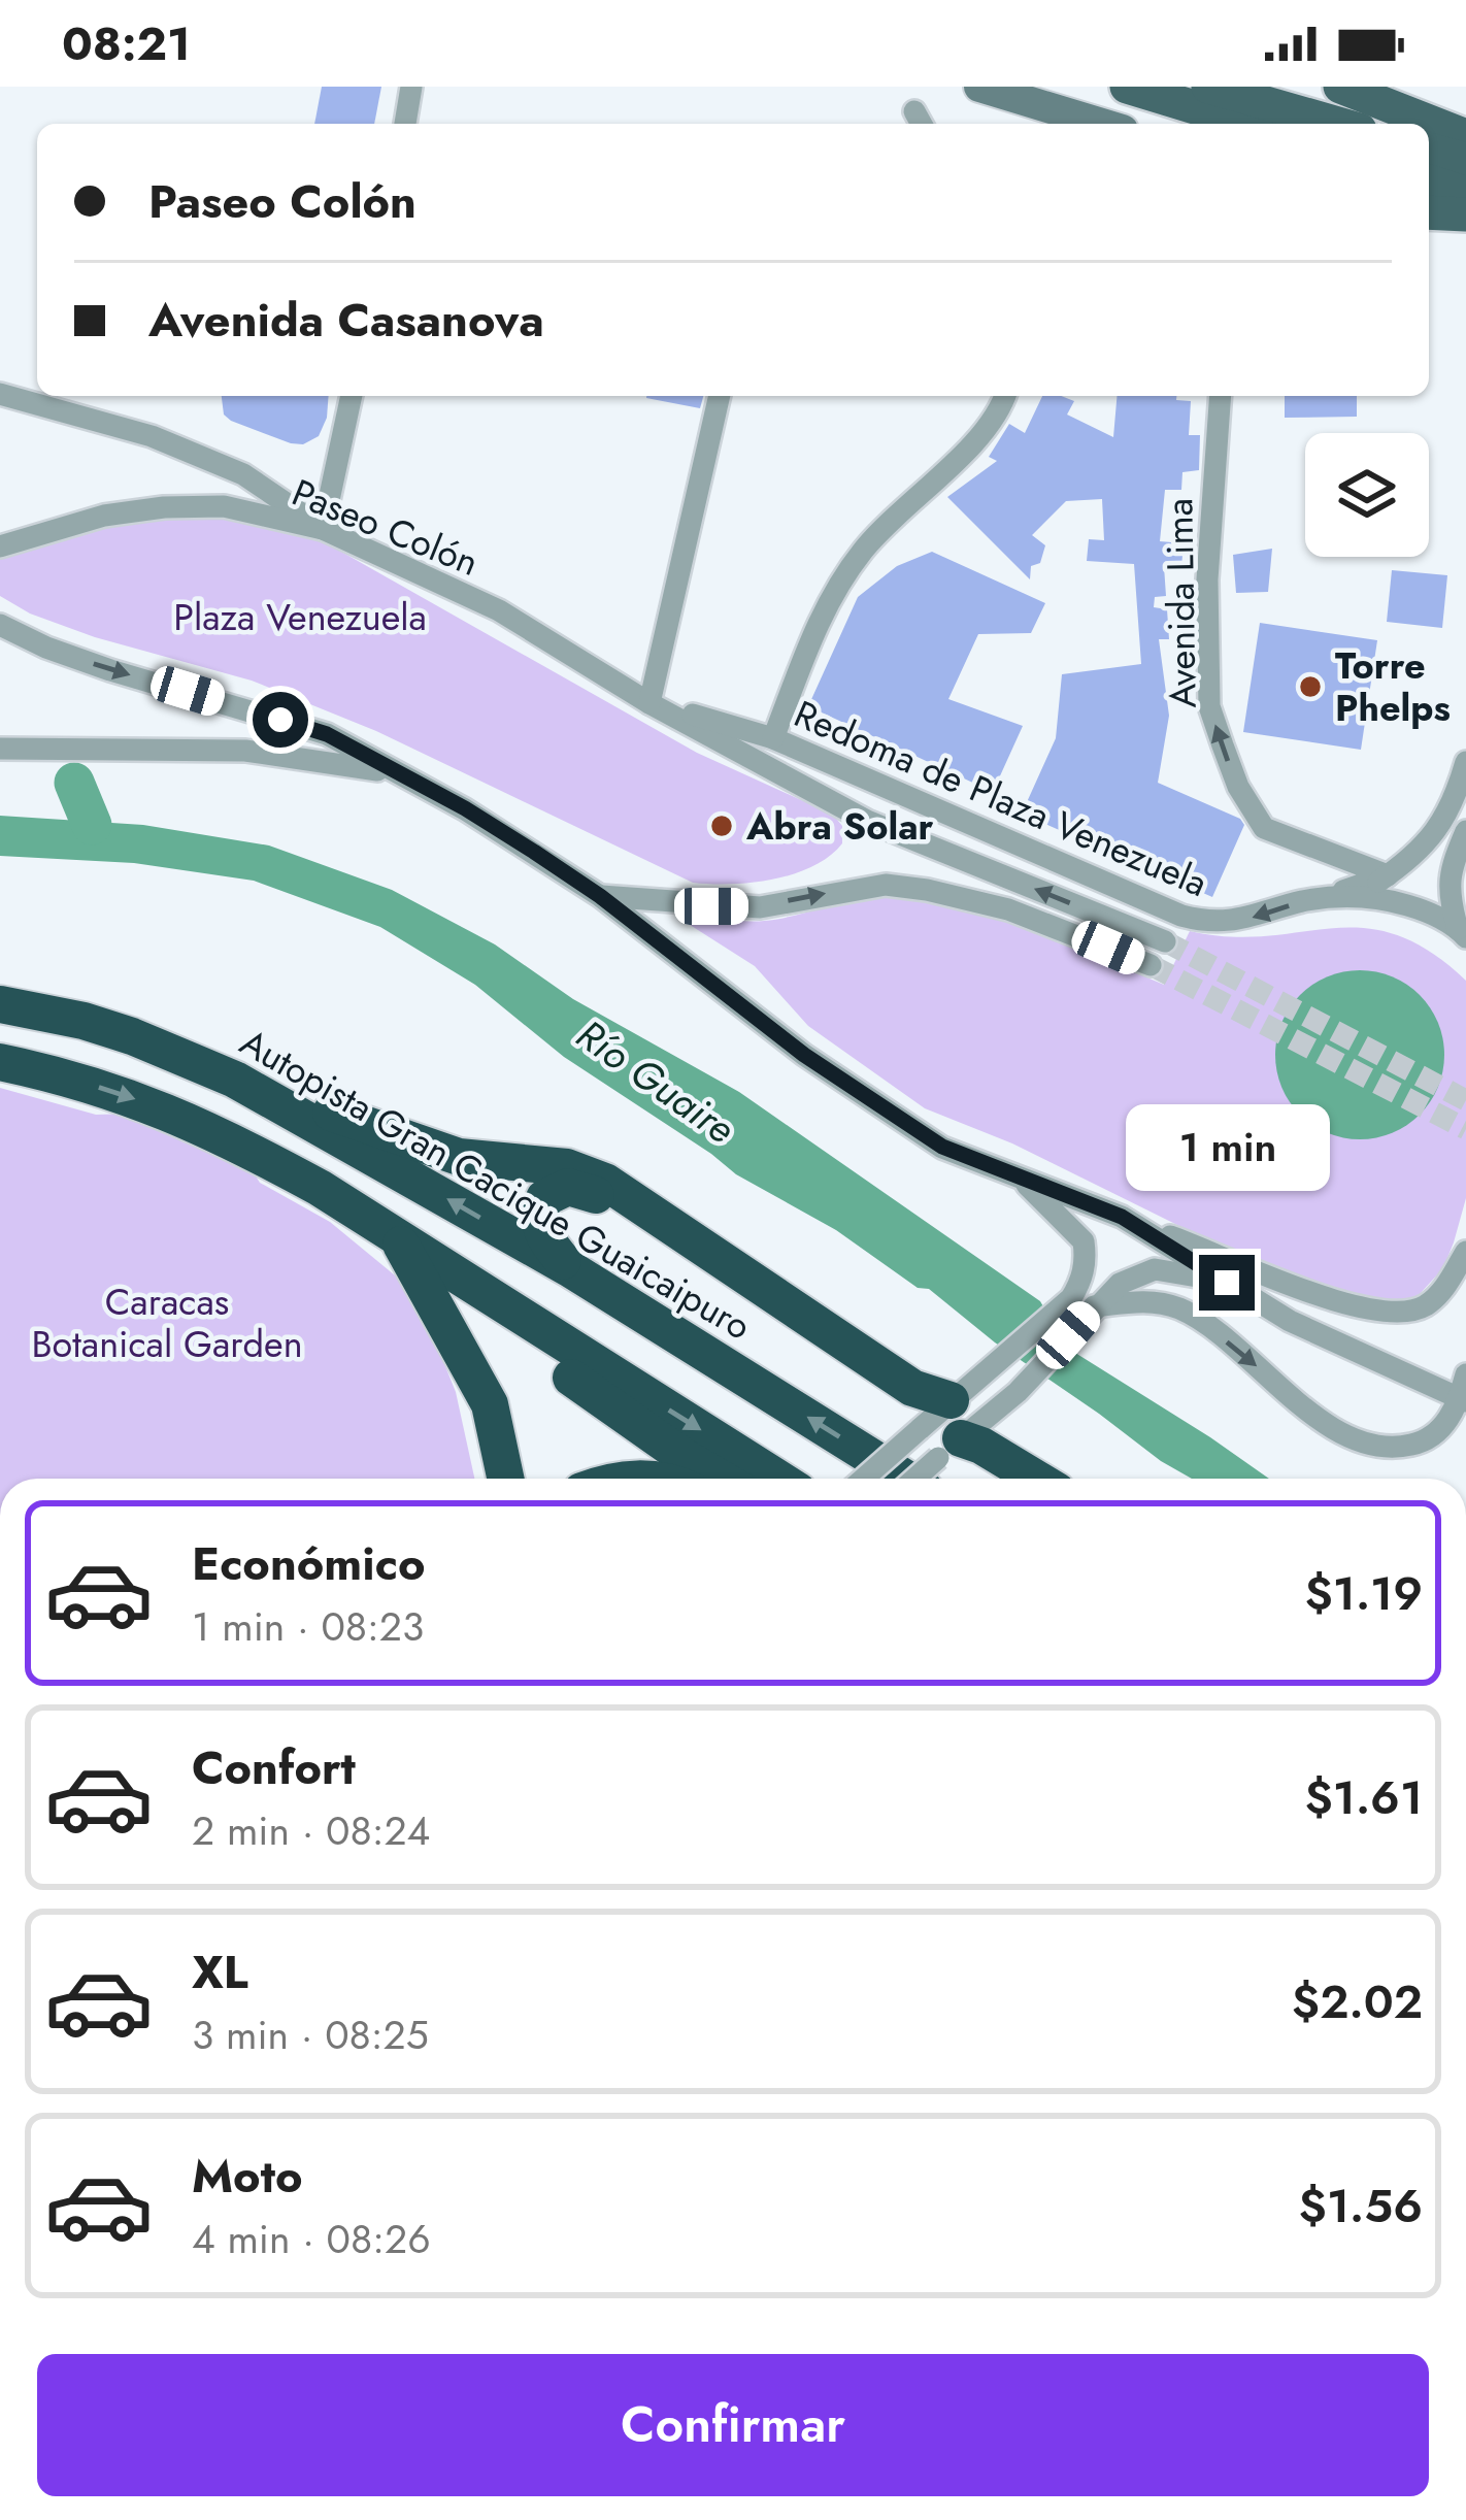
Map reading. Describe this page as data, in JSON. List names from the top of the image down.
{
  "streets": {
    "highway": ["Autopista Gran Cacique Guaicaipuro"],
    "street": ["Paseo Colón", "Avenida Lima", "Redoma de Plaza Venezuela"]
  },
  "crossings": [
    ["Paseo Colón", "Redoma de Plaza Venezuela"]
  ],
  "one_way": ["Avenida Lima"],
  "water": ["Río Guaire"],
  "parks": ["Plaza Venezuela", "Caracas Botanical Garden"],
  "places": ["Torre Phelps", "Abra Solar"],
  "page": {
    "status": "08:21",
    "banner": ["Paseo Colón", "Avenida Casanova"],
    "bubble": "1 min",
    "list": [
      {
        "name": "Económico",
        "note": "1 min · 08:23",
        "value": "$1.19"
      },
      {
        "name": "Confort",
        "note": "2 min · 08:24",
        "value": "$1.61"
      },
      {
        "name": "XL",
        "note": "3 min · 08:25",
        "value": "$2.02"
      },
      {
        "name": "Moto",
        "note": "4 min · 08:26",
        "value": "$1.56"
      }
    ],
    "buttons": "Confirmar"
  }
}
